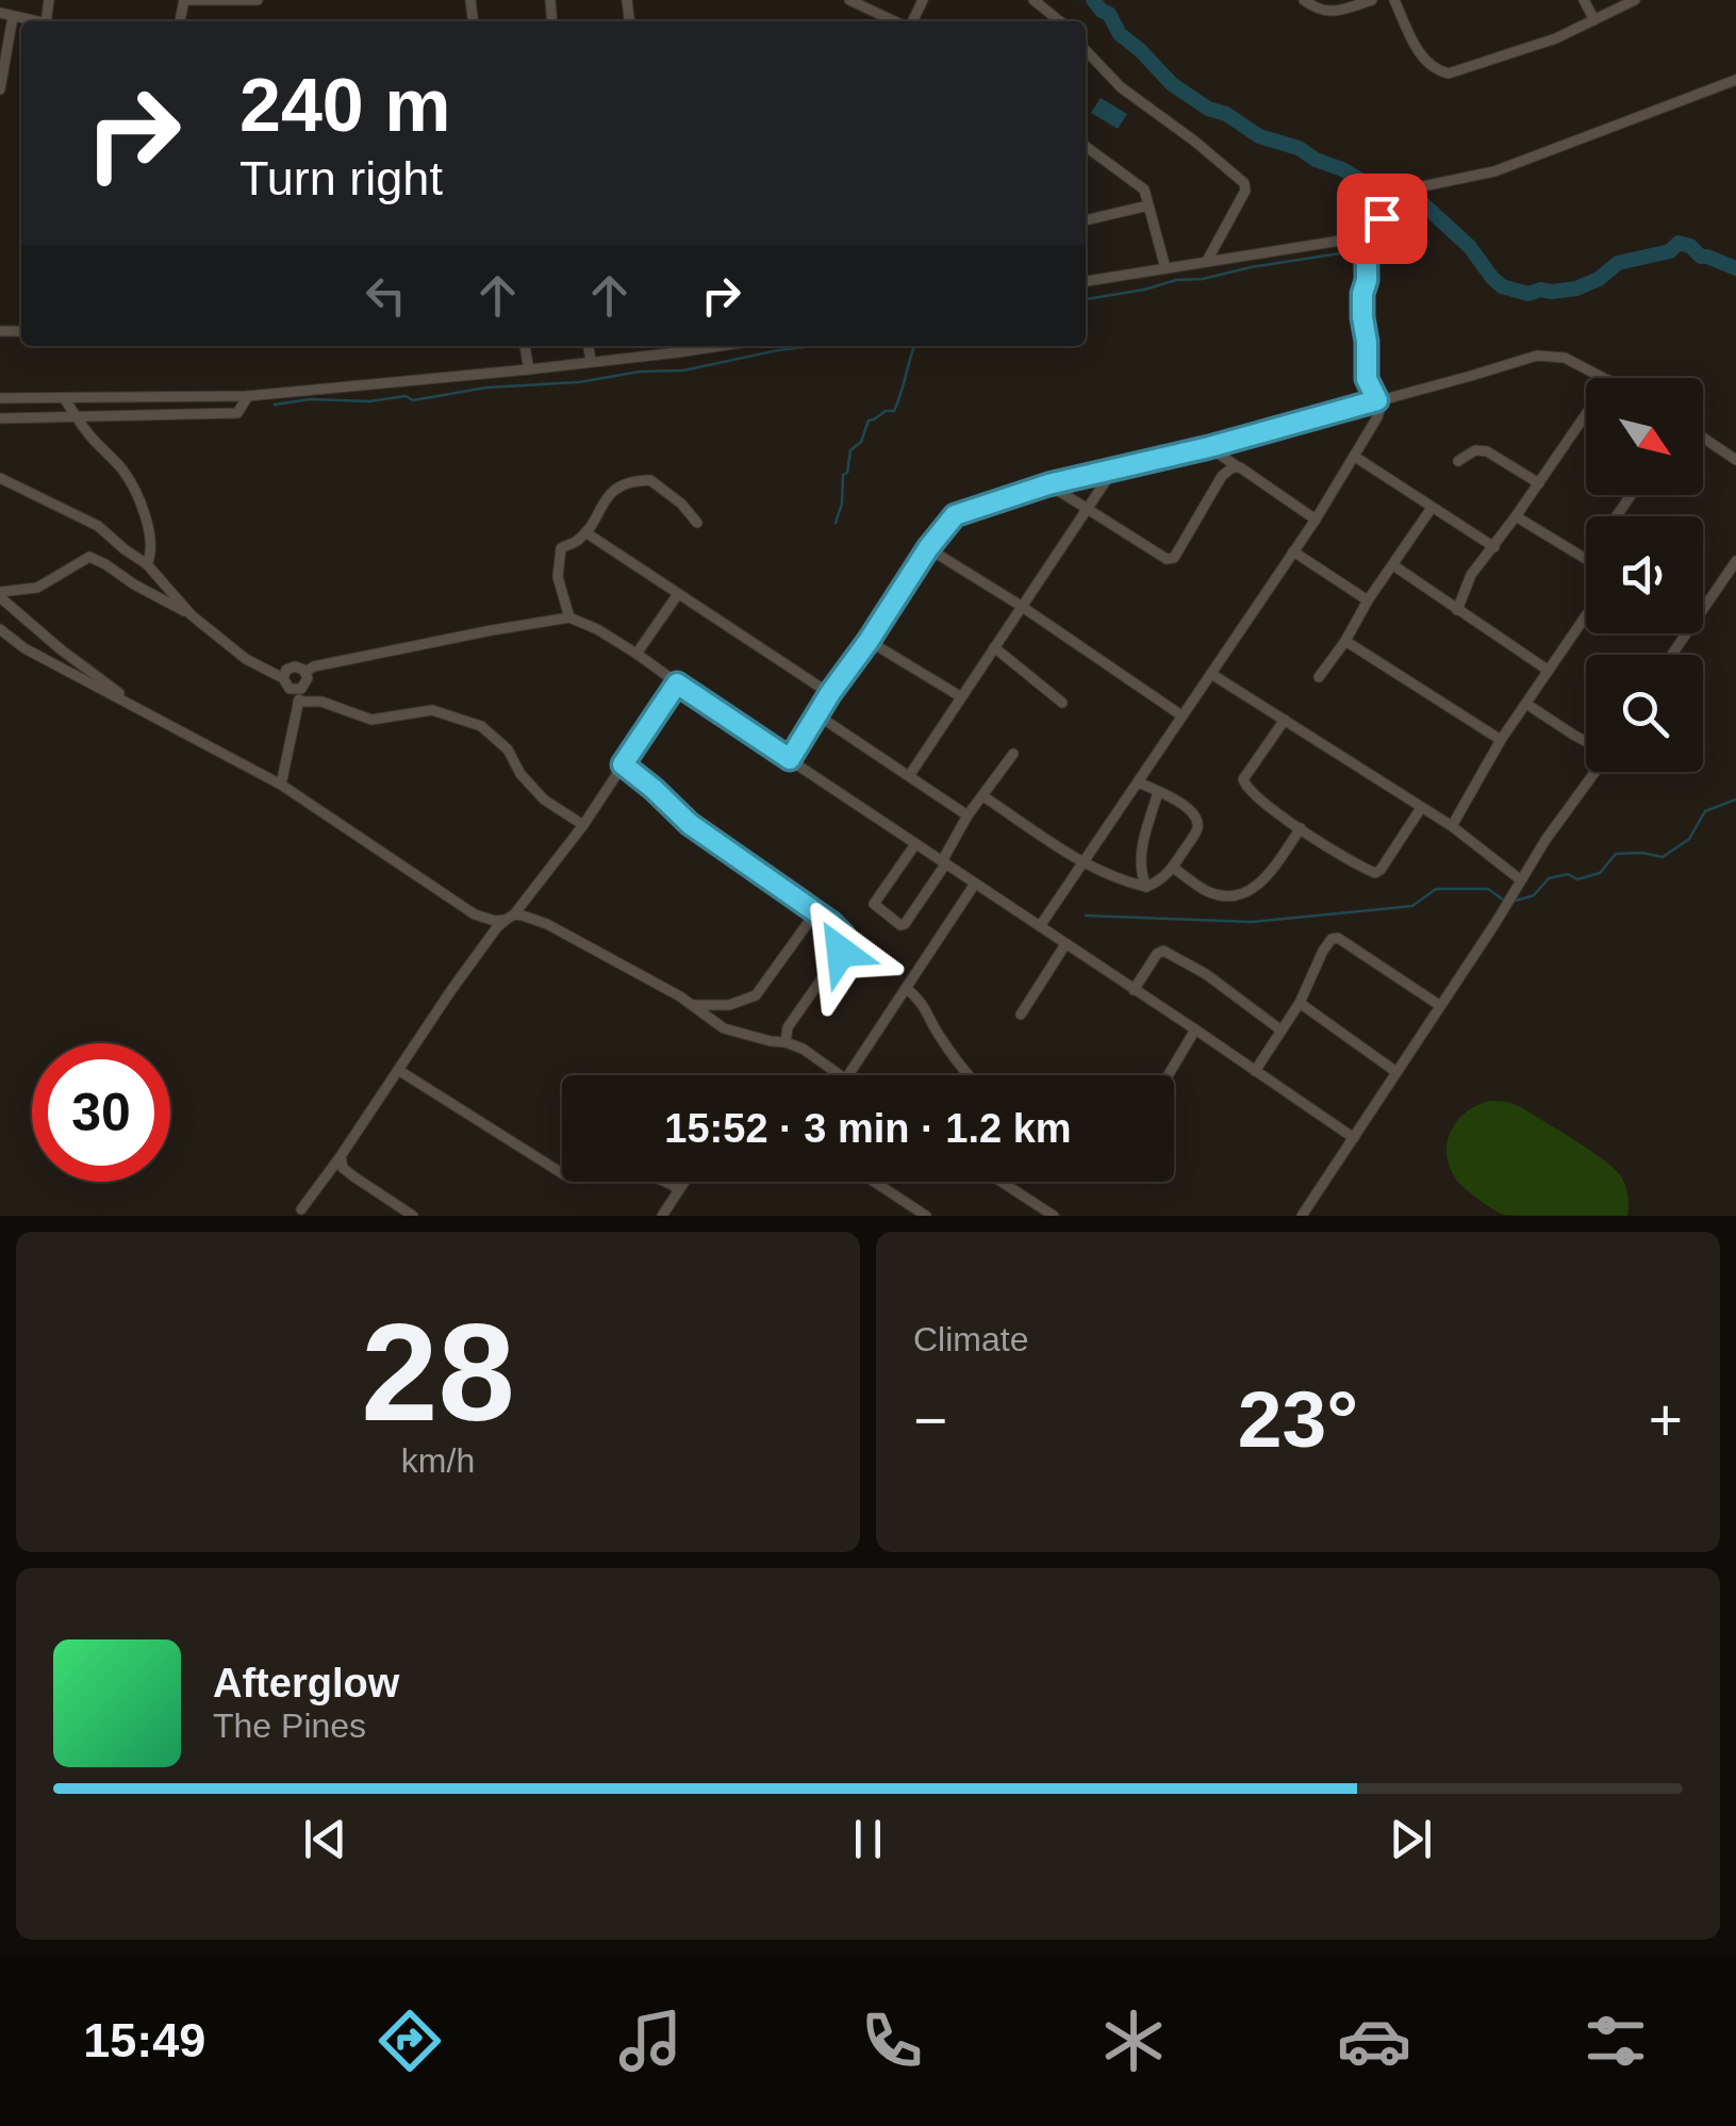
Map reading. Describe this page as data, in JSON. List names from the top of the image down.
{
  "north": "bottom right",
  "page": {
    "turn": ["240 m", "Turn right"],
    "limit": "30",
    "trip": "15:52 · 3 min · 1.2 km",
    "tile": [
      ["28", "km/h"],
      "Climate"
    ],
    "heat": ["−", "23°", "+"],
    "song": ["Afterglow", "The Pines"],
    "tabs": "15:49"
  }
}
